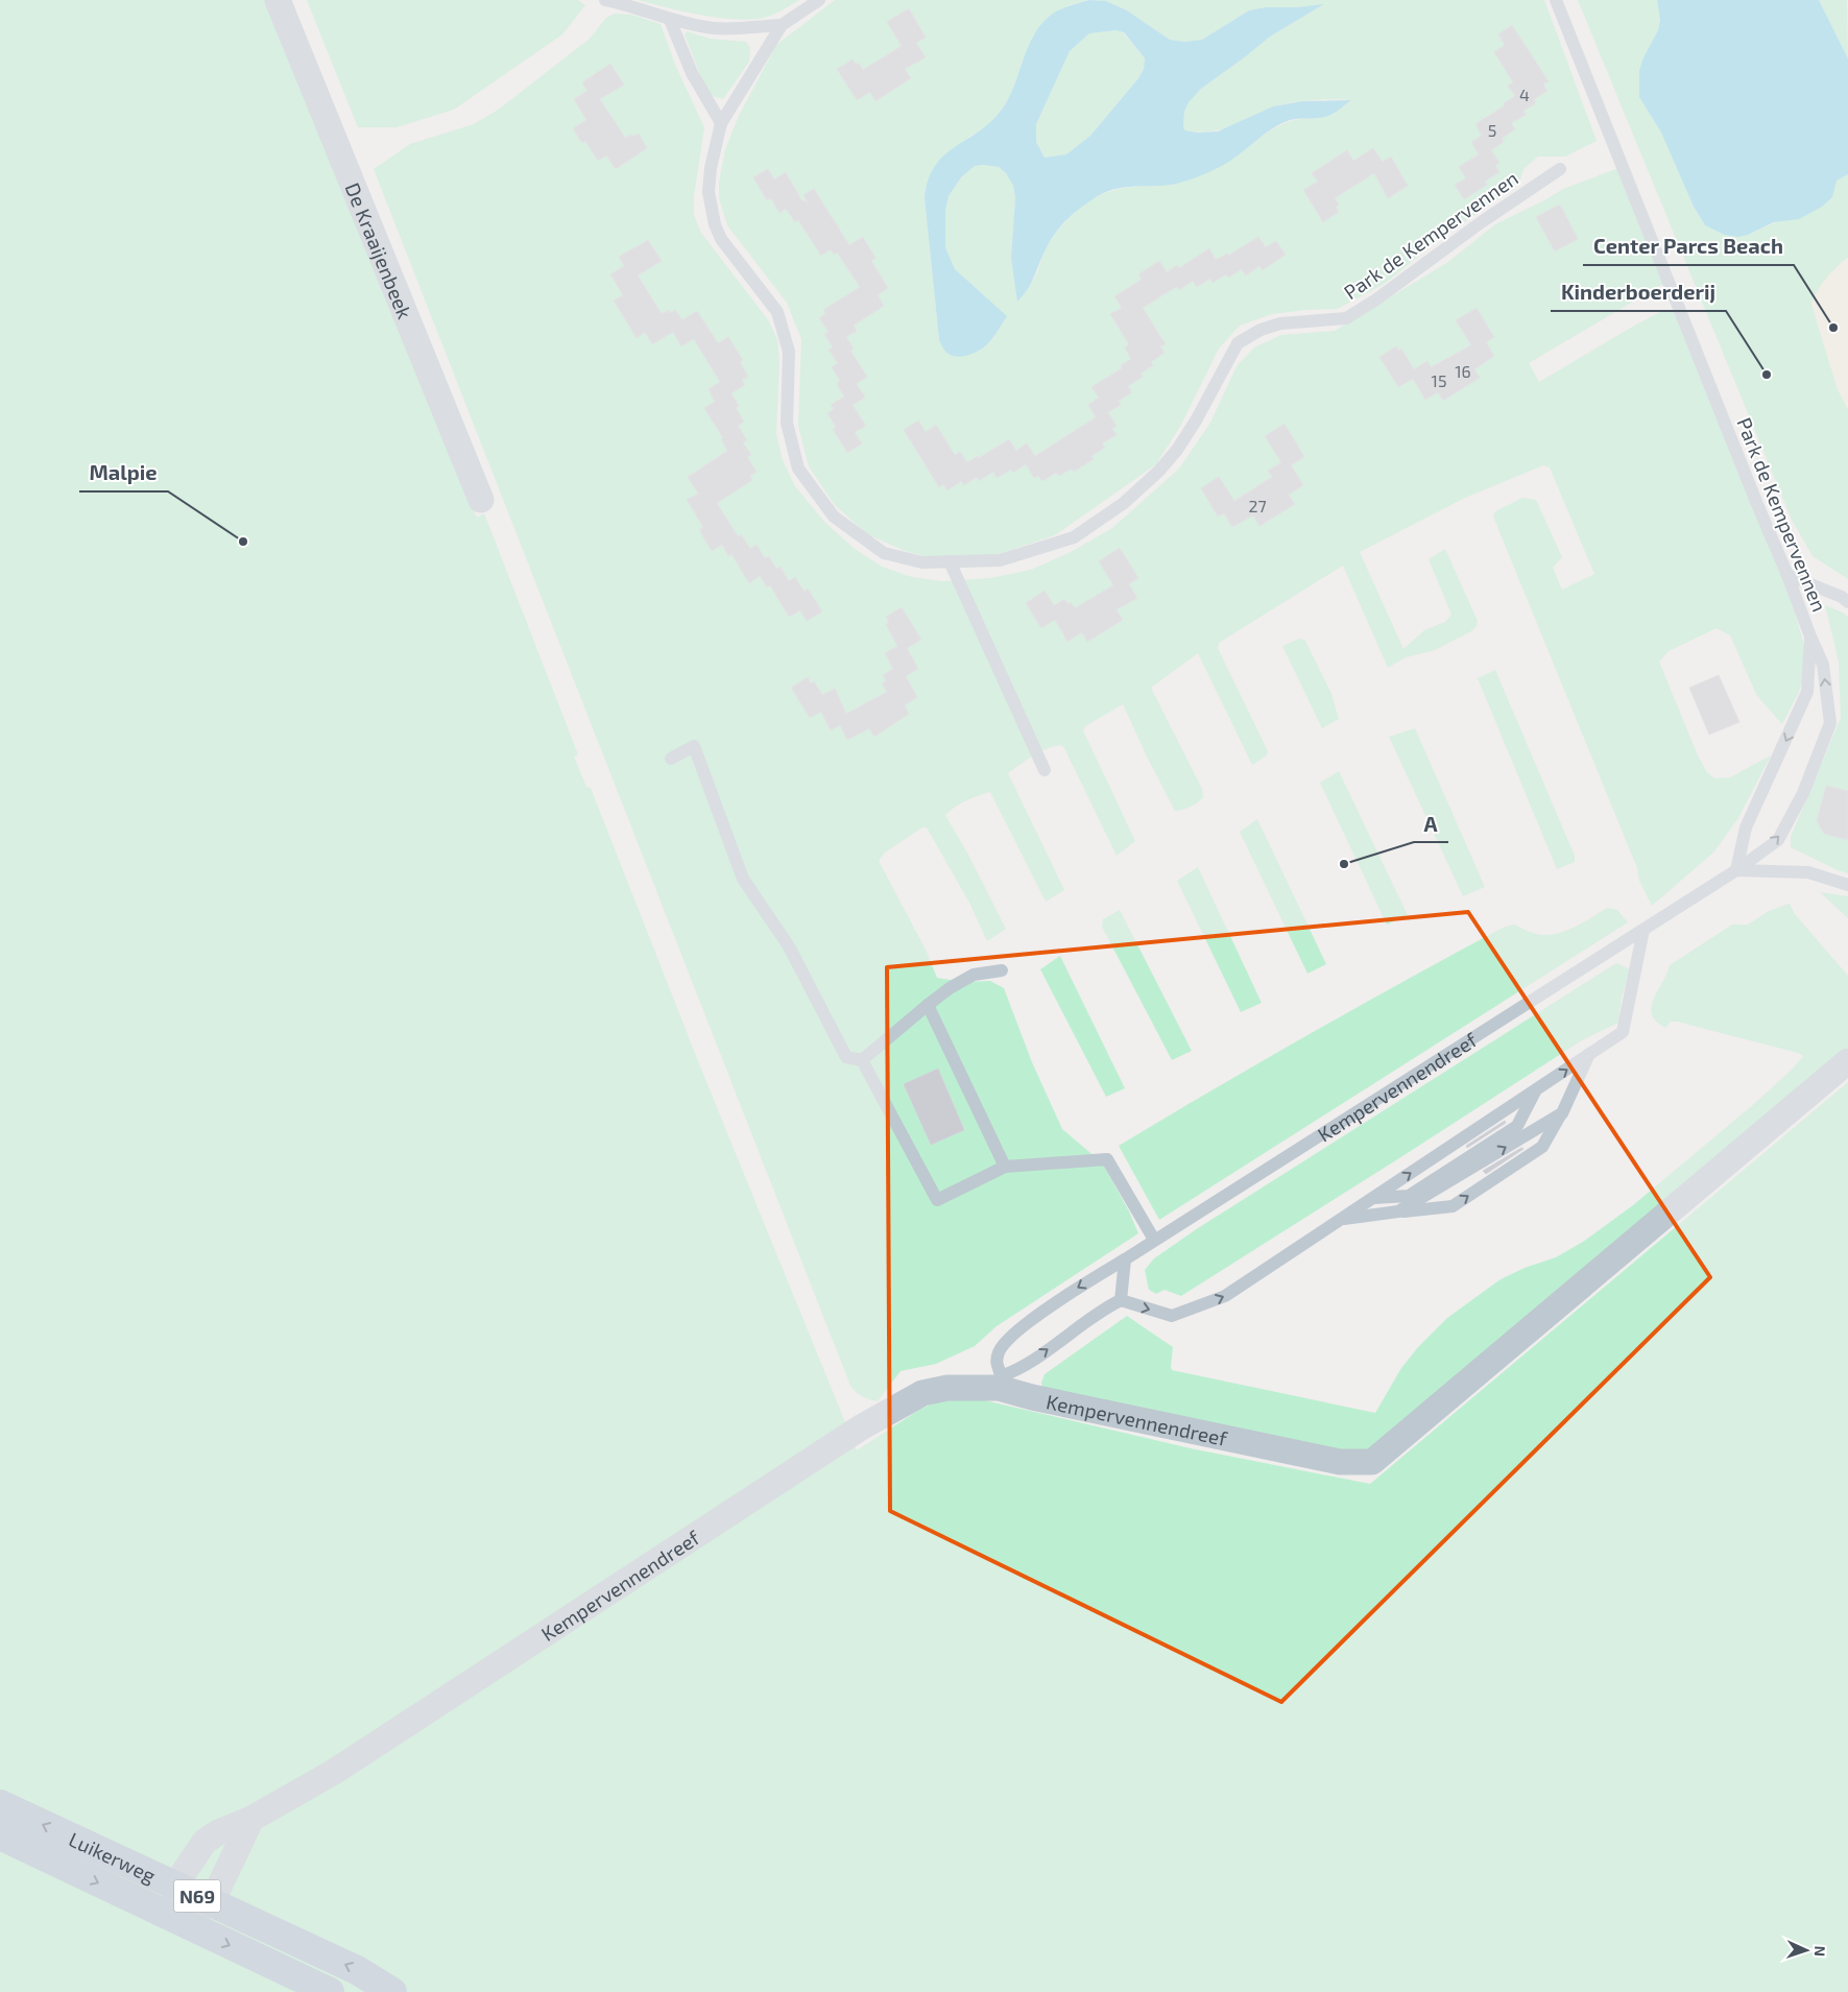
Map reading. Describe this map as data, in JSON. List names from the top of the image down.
{
  "streets": {
    "main road": ["Luikerweg", "N69"],
    "street": ["De Kraaijenbeek", "Kempervennendreef"],
    "lane": ["Park de Kempervennen"]
  },
  "crossings": [
    ["Park de Kempervennen", "Kempervennendreef"],
    ["Kempervennendreef", "Luikerweg"]
  ],
  "places": [
    "Center Parcs Beach",
    "Kinderboerderij",
    "Malpie",
    "A"
  ],
  "house_numbers": [
    "4",
    "5",
    "16",
    "15",
    "27"
  ],
  "north": "right"
}
